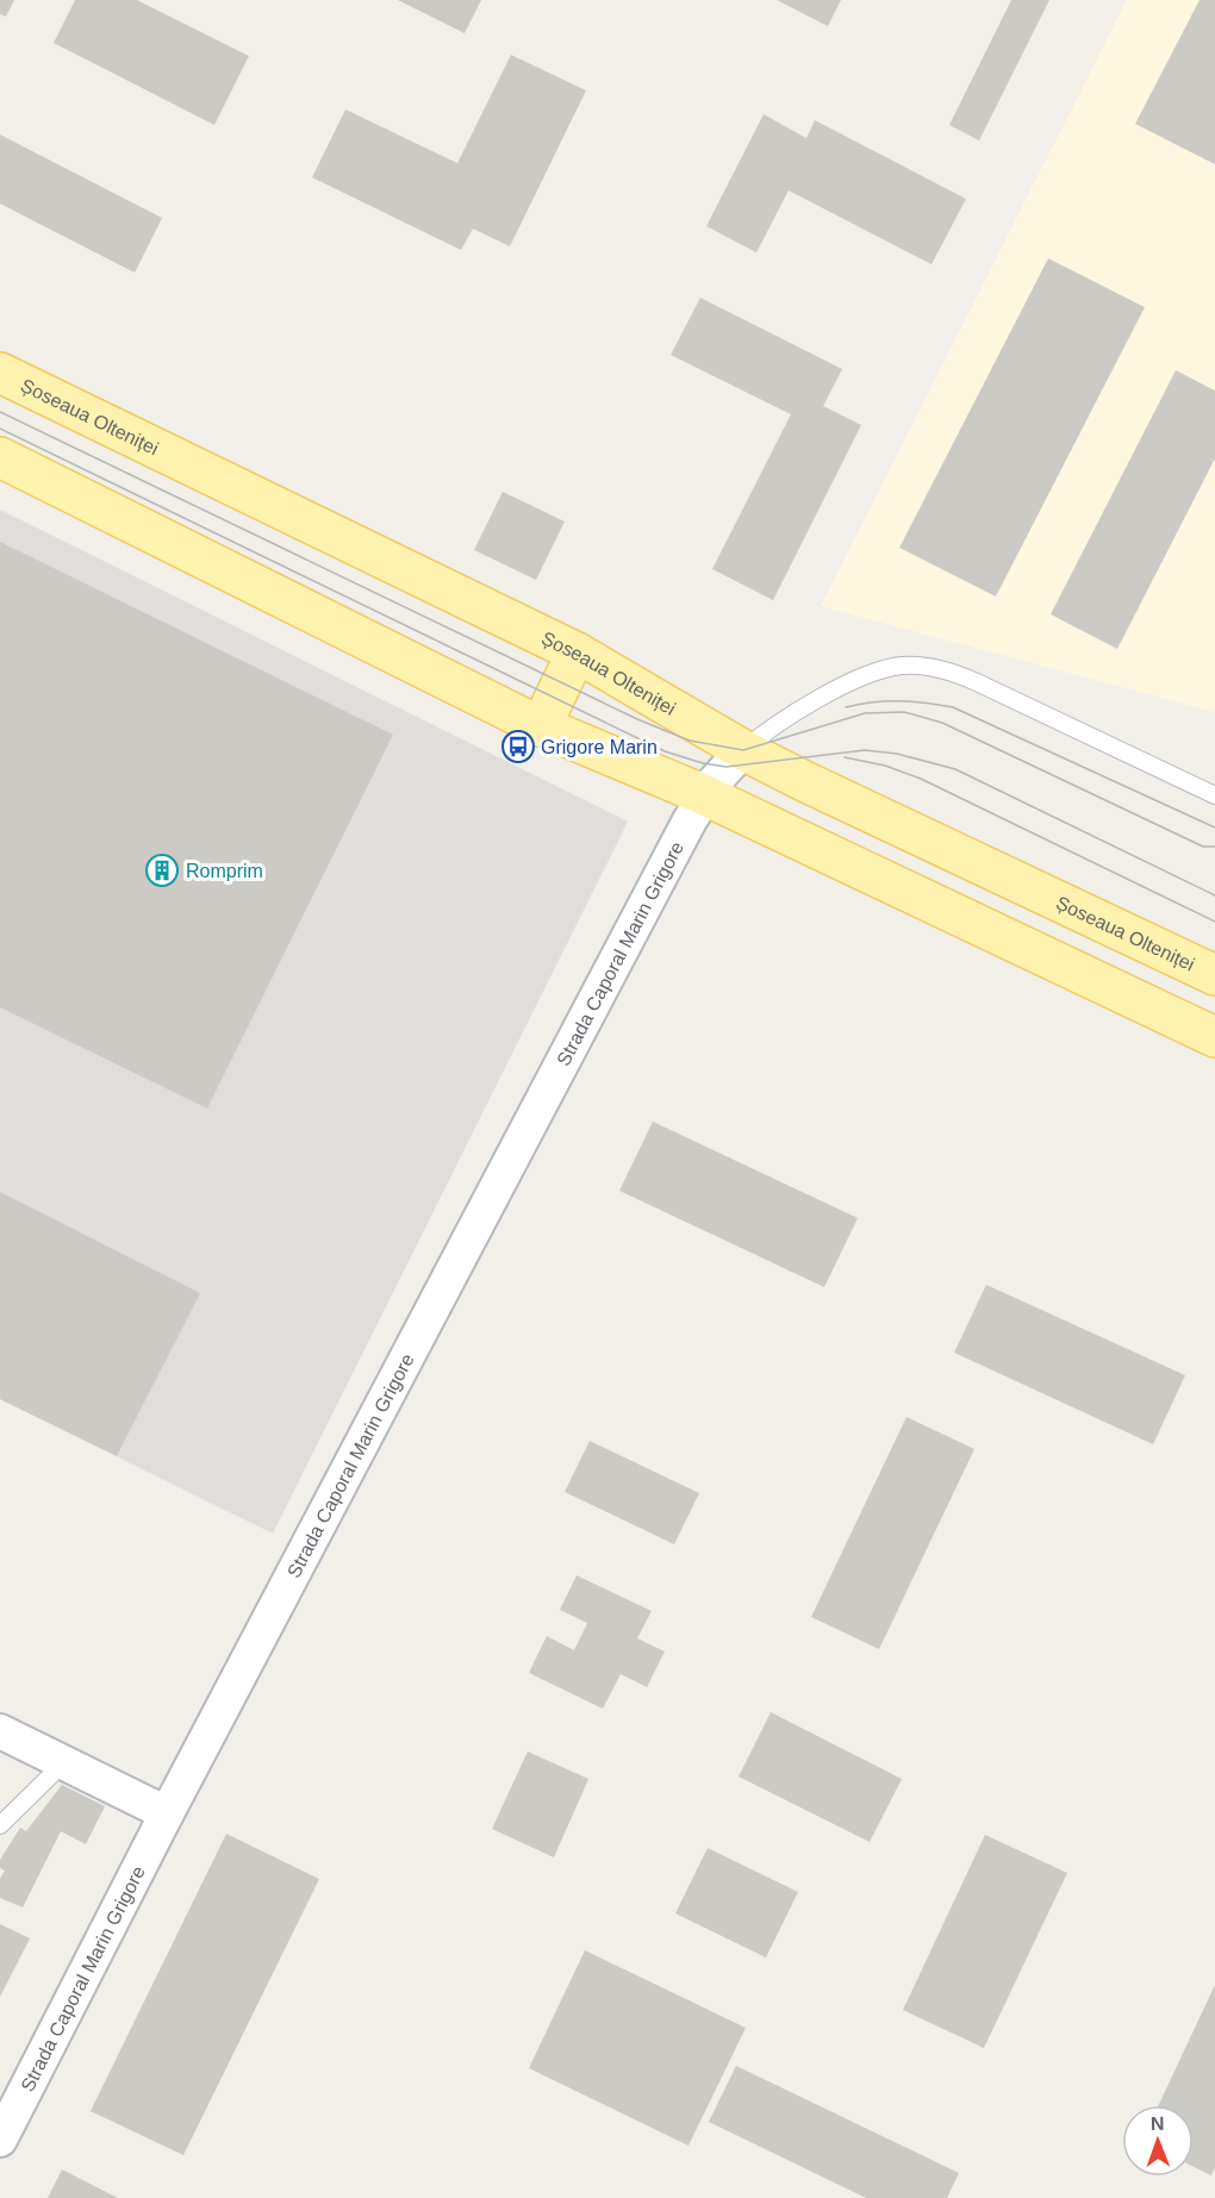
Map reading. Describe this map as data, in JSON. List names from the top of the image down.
{
  "streets": {
    "main road": ["Șoseaua Olteniței"],
    "street": ["Strada Caporal Marin Grigore"]
  },
  "crossings": [
    ["Șoseaua Olteniței", "Strada Caporal Marin Grigore"]
  ],
  "places": {
    "bus stop": ["Grigore Marin"],
    "building": ["Romprim"]
  },
  "north": "top"
}
